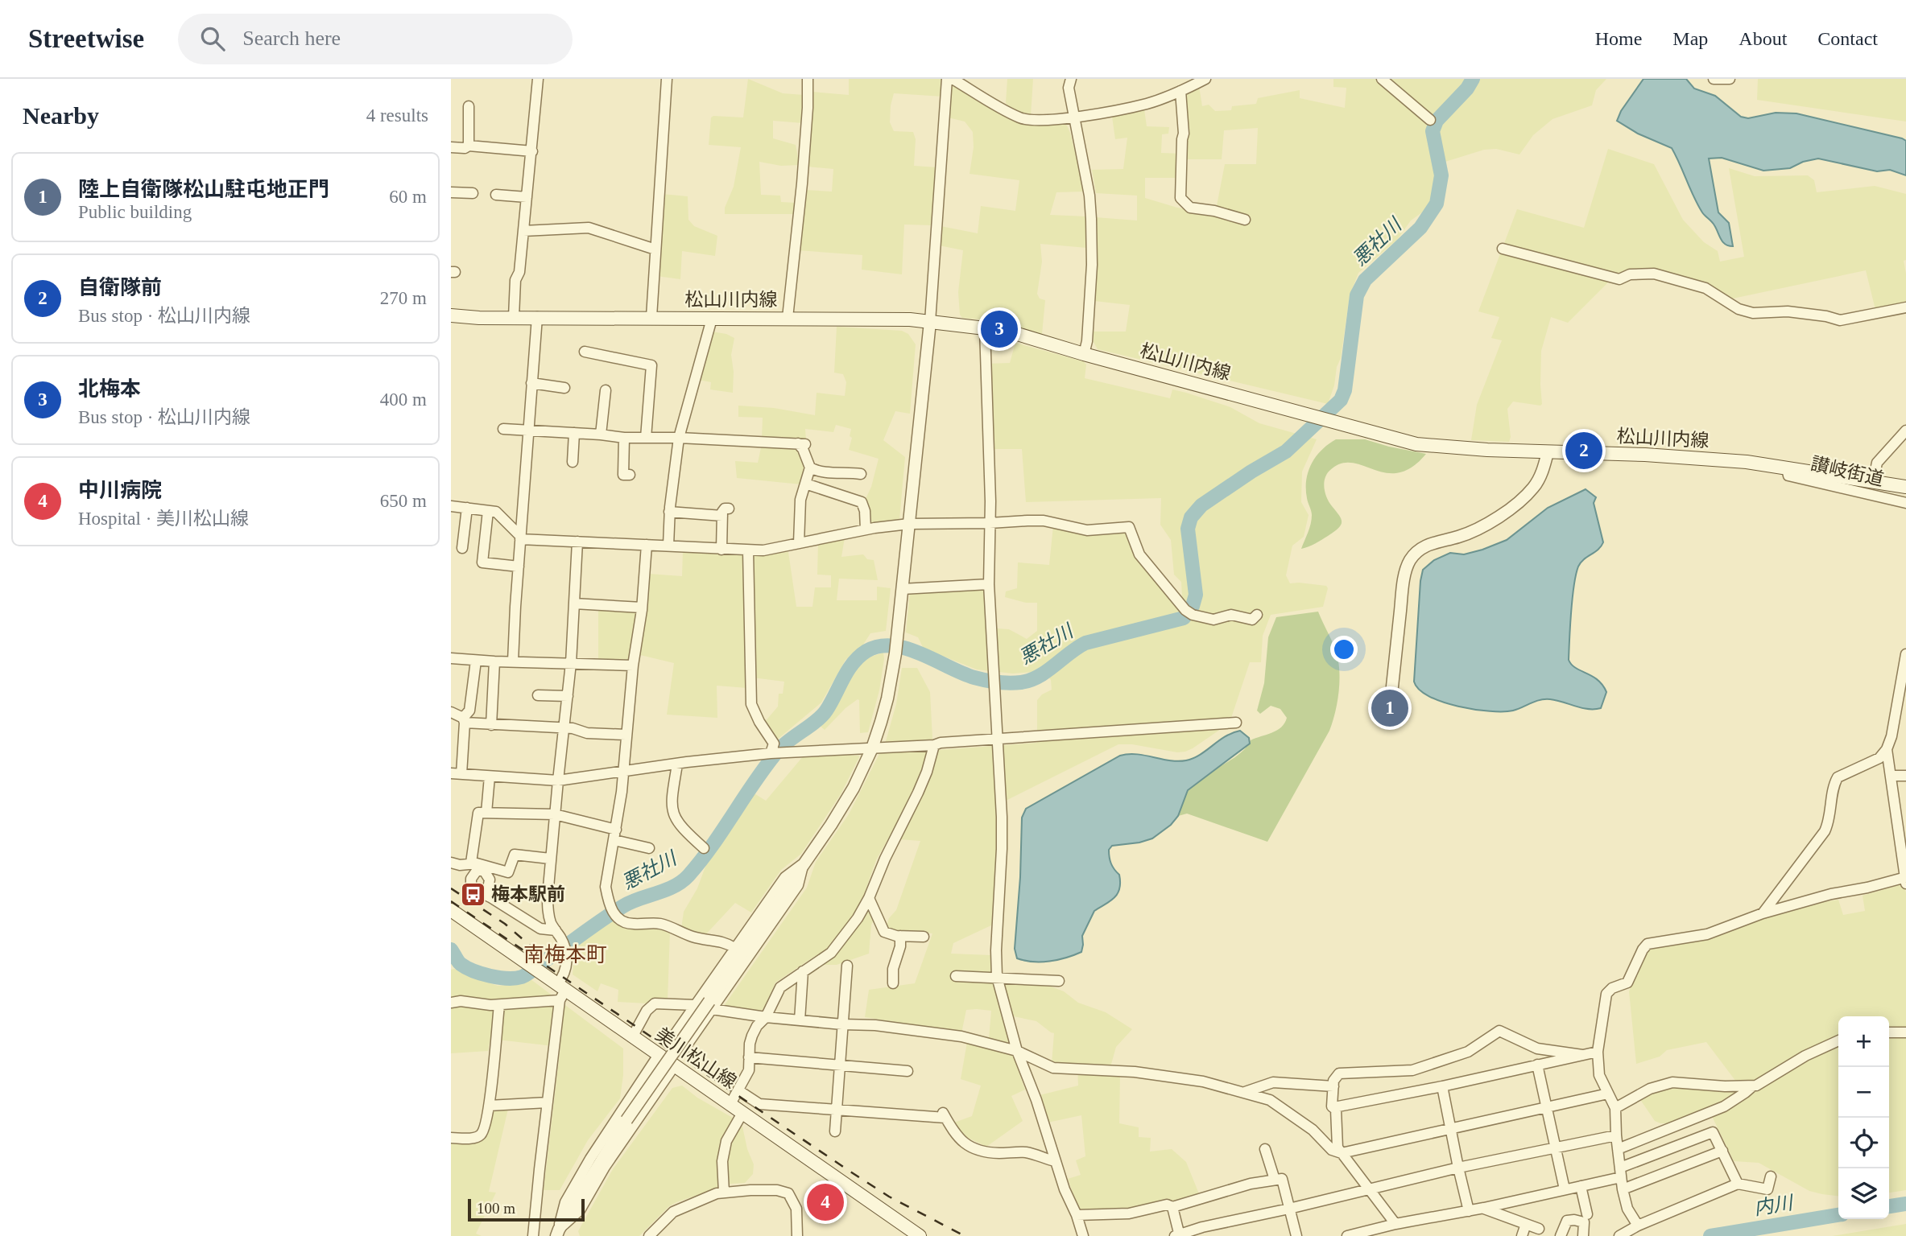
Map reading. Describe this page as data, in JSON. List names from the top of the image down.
{
  "streets": {
    "main road": ["松山川内線", "美川松山線"],
    "street": ["讃岐街道"]
  },
  "crossings": [
    ["松山川内線", "讃岐街道"]
  ],
  "districts": ["南梅本町"],
  "water": ["悪社川", "内川"],
  "places": {
    "bus stop": ["梅本駅前"]
  },
  "scale_bar": "100 m",
  "page": {
    "header": "Streetwise",
    "search": "Search here",
    "nav": [
      "Home",
      "Map",
      "About",
      "Contact"
    ],
    "heading": ["Nearby", "4 results"],
    "list": [
      {
        "mark": "1",
        "name": "陸上自衛隊松山駐屯地正門",
        "note": "Public building",
        "value": "60 m"
      },
      {
        "mark": "2",
        "name": "自衛隊前",
        "note": "Bus stop · 松山川内線",
        "value": "270 m"
      },
      {
        "mark": "3",
        "name": "北梅本",
        "note": "Bus stop · 松山川内線",
        "value": "400 m"
      },
      {
        "mark": "4",
        "name": "中川病院",
        "note": "Hospital · 美川松山線",
        "value": "650 m"
      }
    ],
    "pins": [
      "3",
      "2",
      "1",
      "4"
    ],
    "map_buttons": ["+", "−"],
    "scale": "100 m"
  }
}
